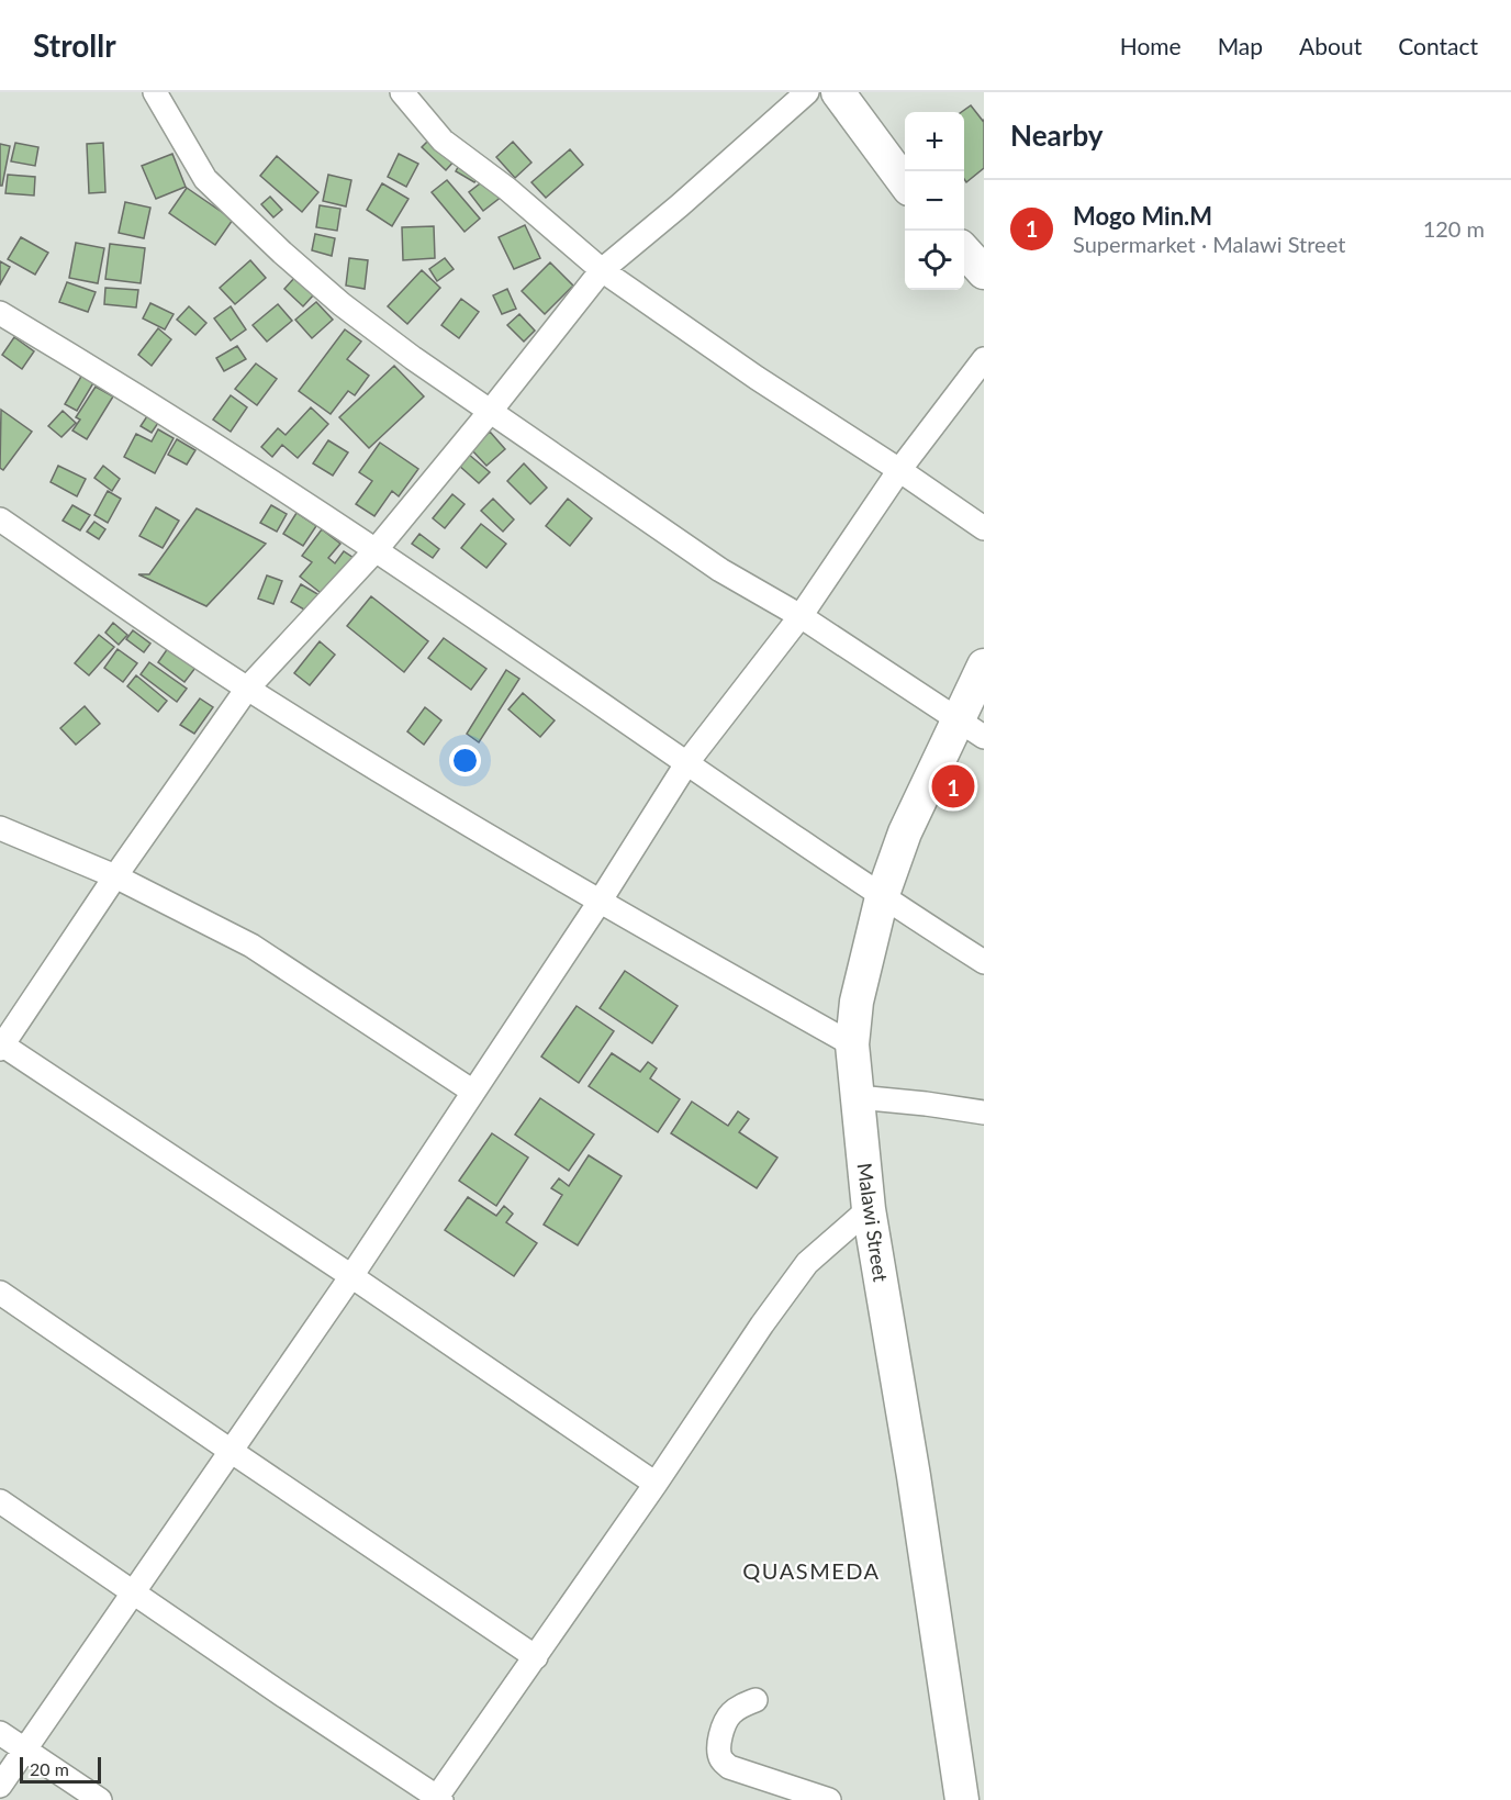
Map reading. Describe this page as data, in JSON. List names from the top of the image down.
{
  "streets": {
    "street": ["Malawi Street"]
  },
  "districts": ["QUASMEDA"],
  "scale_bar": "20 m",
  "page": {
    "header": "Strollr",
    "nav": [
      "Home",
      "Map",
      "About",
      "Contact"
    ],
    "heading": "Nearby",
    "map_buttons": ["+", "−"],
    "list": [
      {
        "mark": "1",
        "name": "Mogo Min.M",
        "note": "Supermarket · Malawi Street",
        "value": "120 m"
      }
    ],
    "pins": "1",
    "scale": "20 m"
  }
}
